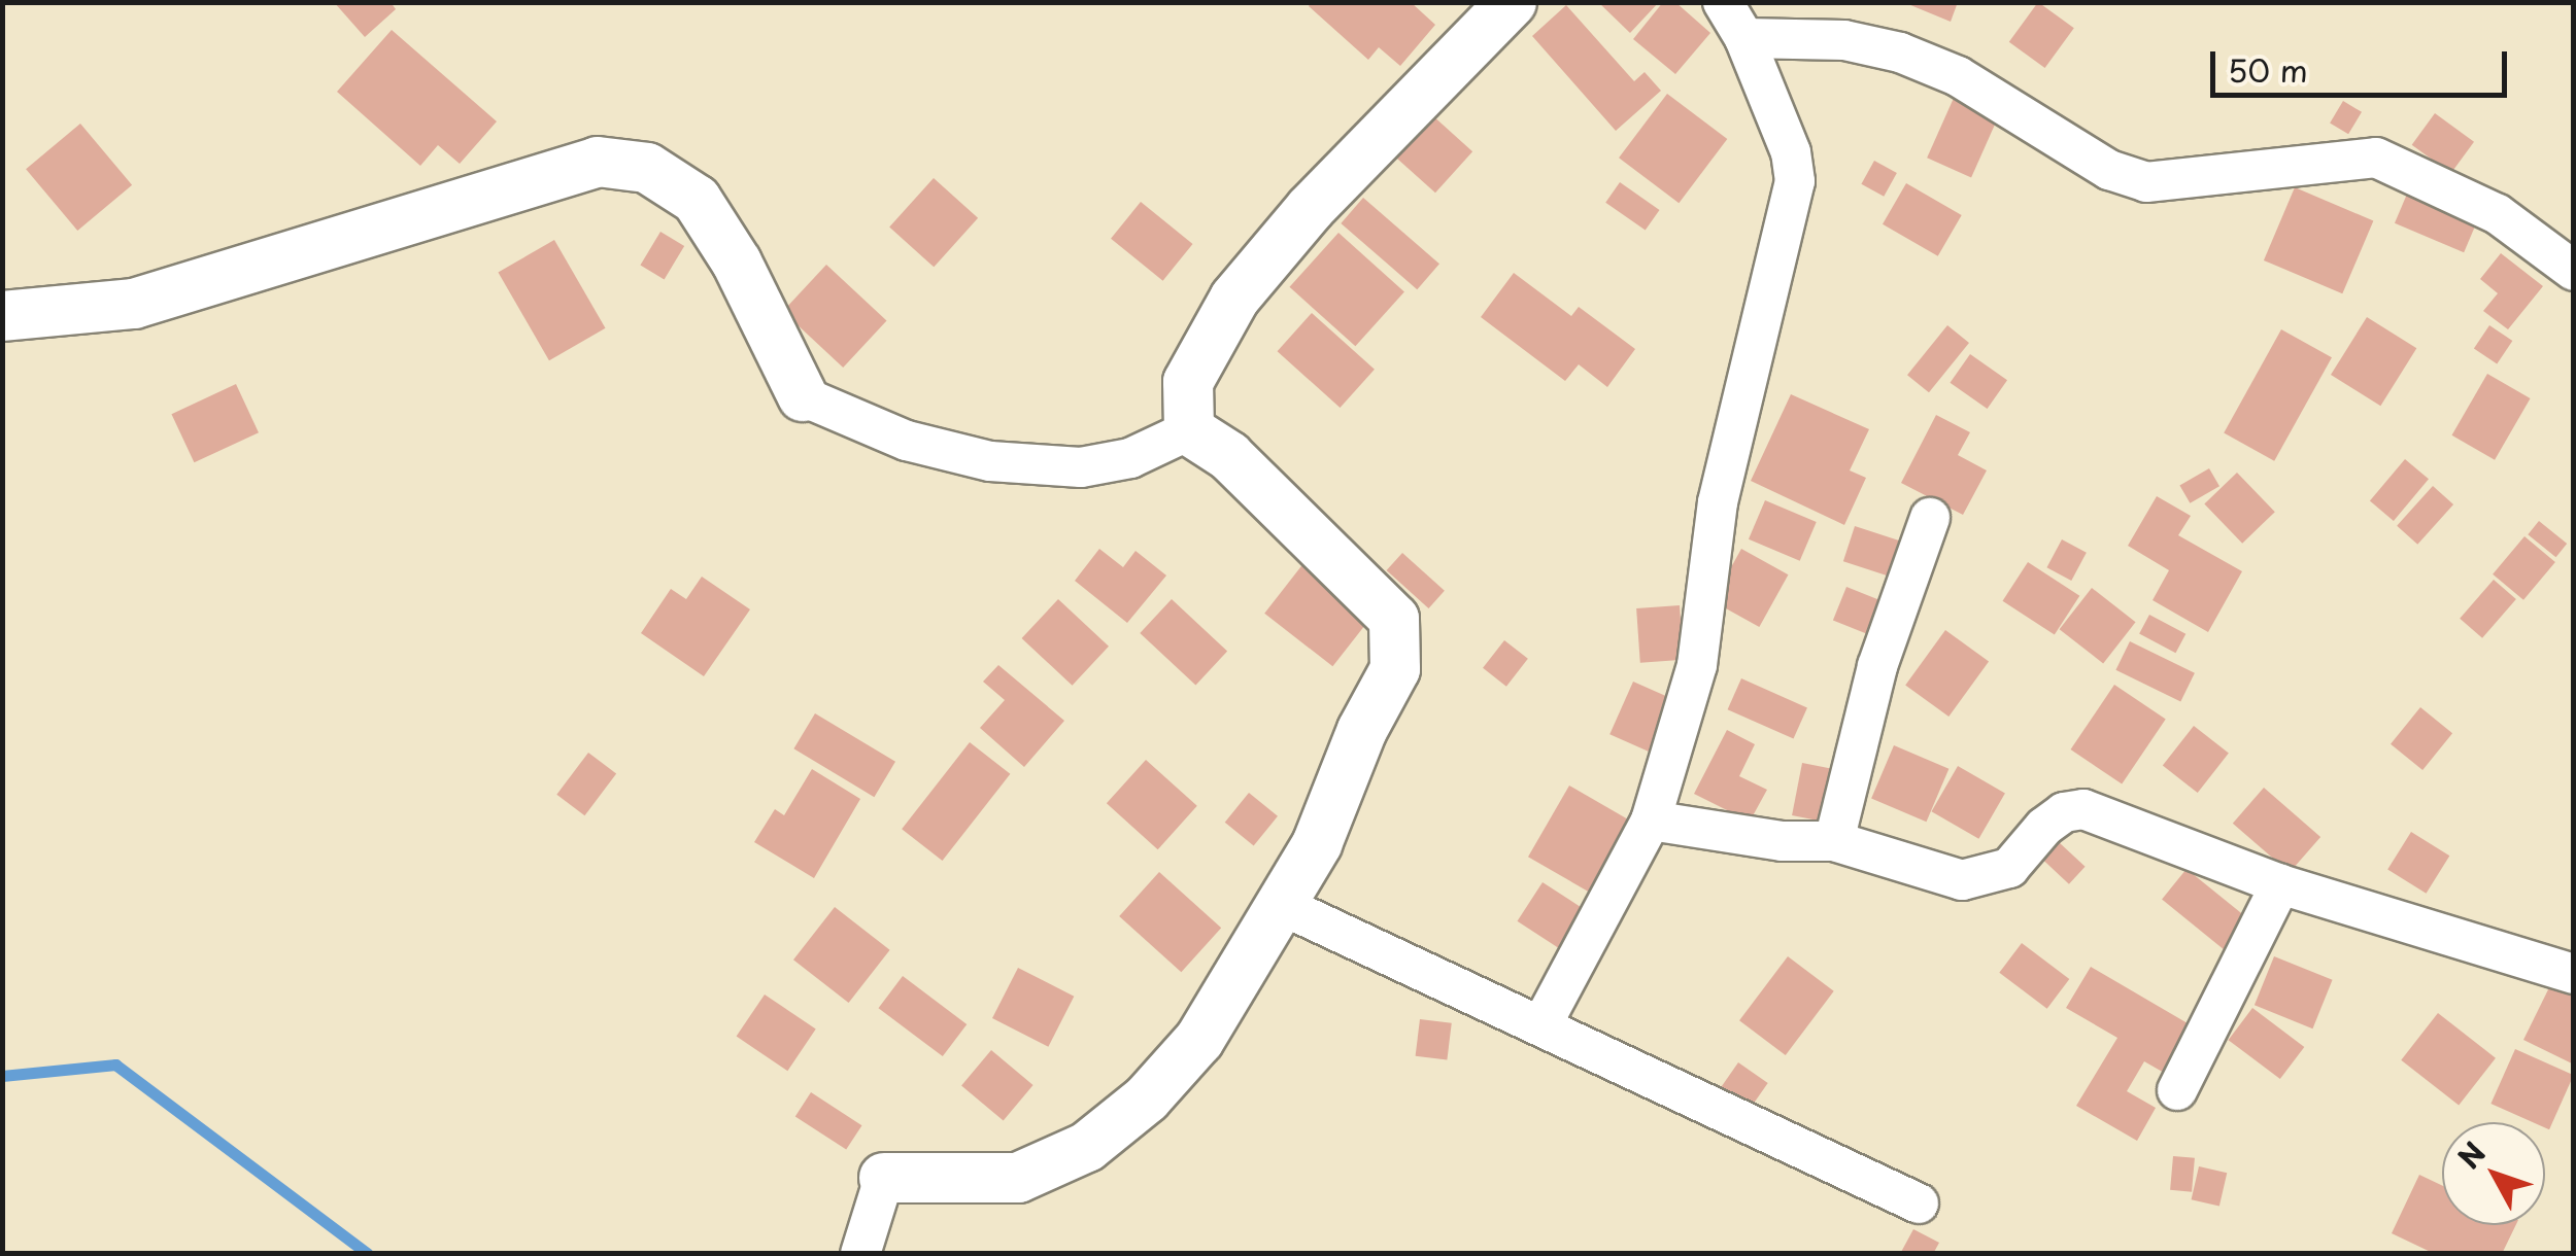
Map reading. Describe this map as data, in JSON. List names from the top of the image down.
{
  "scale_bar": "50 m",
  "north": "top left"
}
